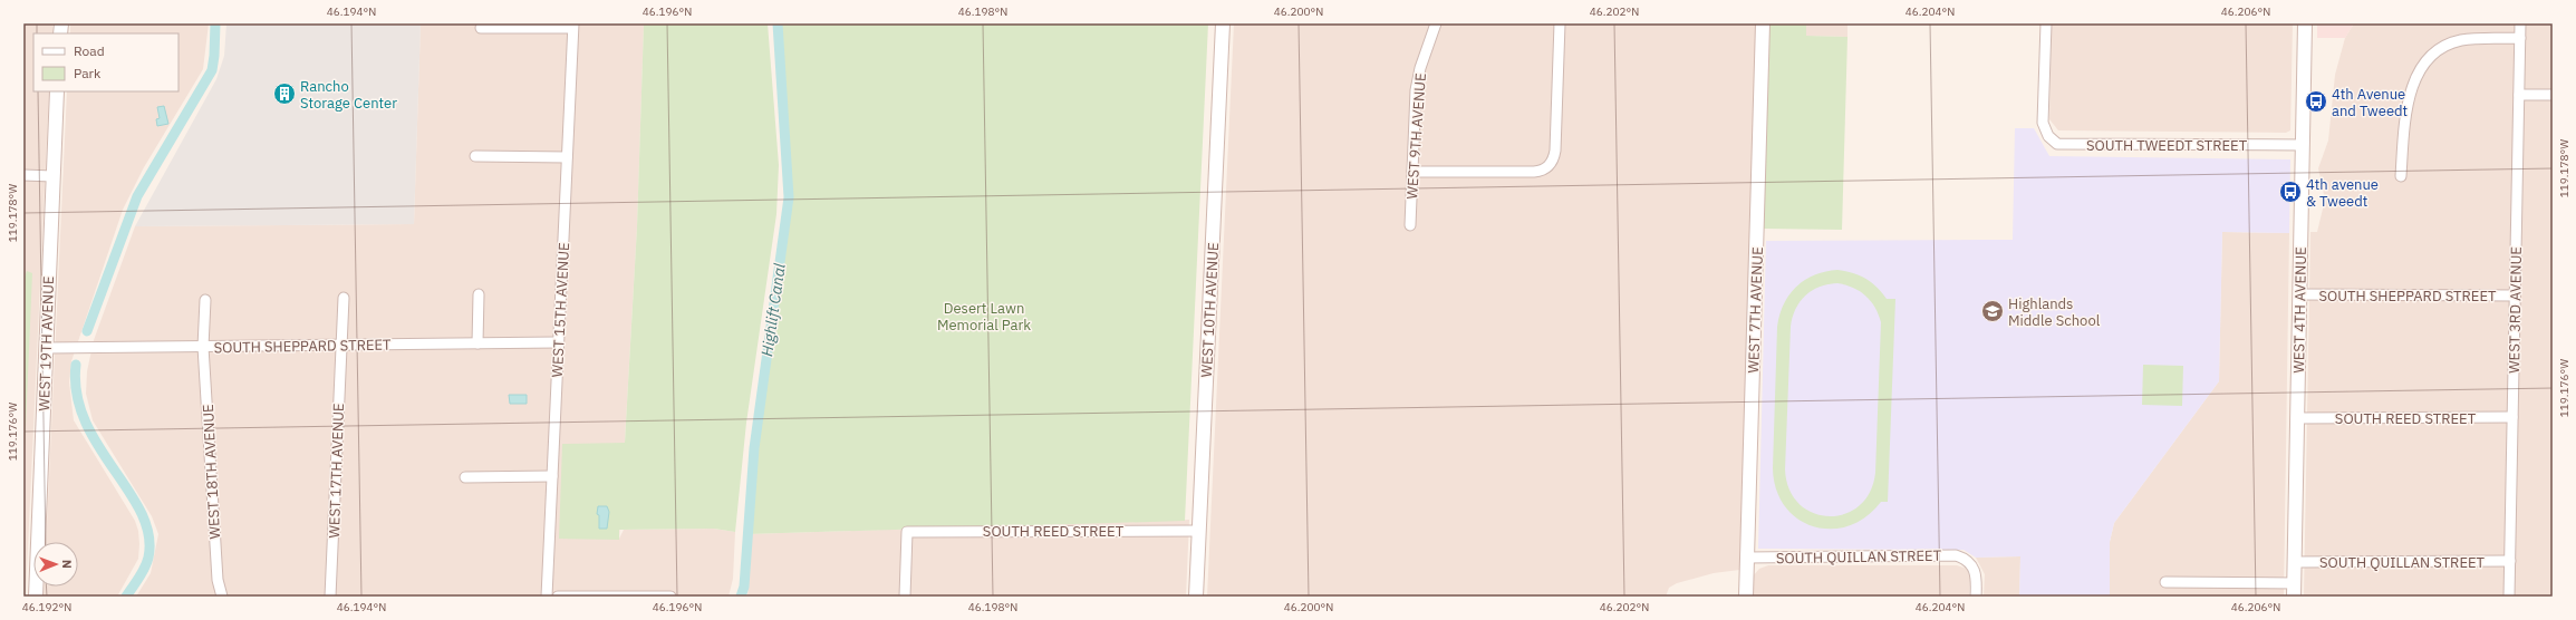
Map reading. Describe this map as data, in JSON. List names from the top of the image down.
{
  "streets": {
    "street": [
      "WEST 9TH AVENUE",
      "SOUTH TWEEDT STREET",
      "SOUTH SHEPPARD STREET",
      "WEST 15TH AVENUE",
      "WEST 10TH AVENUE",
      "WEST 7TH AVENUE",
      "WEST 4TH AVENUE",
      "WEST 3RD AVENUE",
      "WEST 19TH AVENUE",
      "SOUTH REED STREET",
      "WEST 17TH AVENUE",
      "WEST 18TH AVENUE",
      "SOUTH QUILLAN STREET"
    ]
  },
  "crossings": [
    ["SOUTH TWEEDT STREET", "WEST 4TH AVENUE"],
    ["SOUTH SHEPPARD STREET", "WEST 15TH AVENUE"],
    ["SOUTH SHEPPARD STREET", "WEST 4TH AVENUE"],
    ["SOUTH SHEPPARD STREET", "WEST 3RD AVENUE"],
    ["SOUTH SHEPPARD STREET", "WEST 19TH AVENUE"],
    ["SOUTH SHEPPARD STREET", "WEST 17TH AVENUE"],
    ["SOUTH SHEPPARD STREET", "WEST 18TH AVENUE"],
    ["WEST 10TH AVENUE", "SOUTH REED STREET"],
    ["WEST 7TH AVENUE", "SOUTH QUILLAN STREET"],
    ["WEST 4TH AVENUE", "SOUTH REED STREET"],
    ["WEST 4TH AVENUE", "SOUTH QUILLAN STREET"],
    ["WEST 3RD AVENUE", "SOUTH REED STREET"],
    ["WEST 3RD AVENUE", "SOUTH QUILLAN STREET"]
  ],
  "water": ["Highlift Canal"],
  "parks": ["Desert Lawn Memorial Park"],
  "places": {
    "building": ["Rancho Storage Center"],
    "bus stop": ["4th Avenue and Tweedt", "4th avenue & Tweedt"],
    "school or university": ["Highlands Middle School"]
  },
  "legend": ["Road", "Park"],
  "north": "right",
  "coordinates": [
    "46.194°N",
    "46.196°N",
    "46.198°N",
    "46.200°N",
    "46.202°N",
    "46.204°N",
    "46.206°N",
    "119.178°W",
    "119.176°W",
    "46.192°N"
  ]
}
